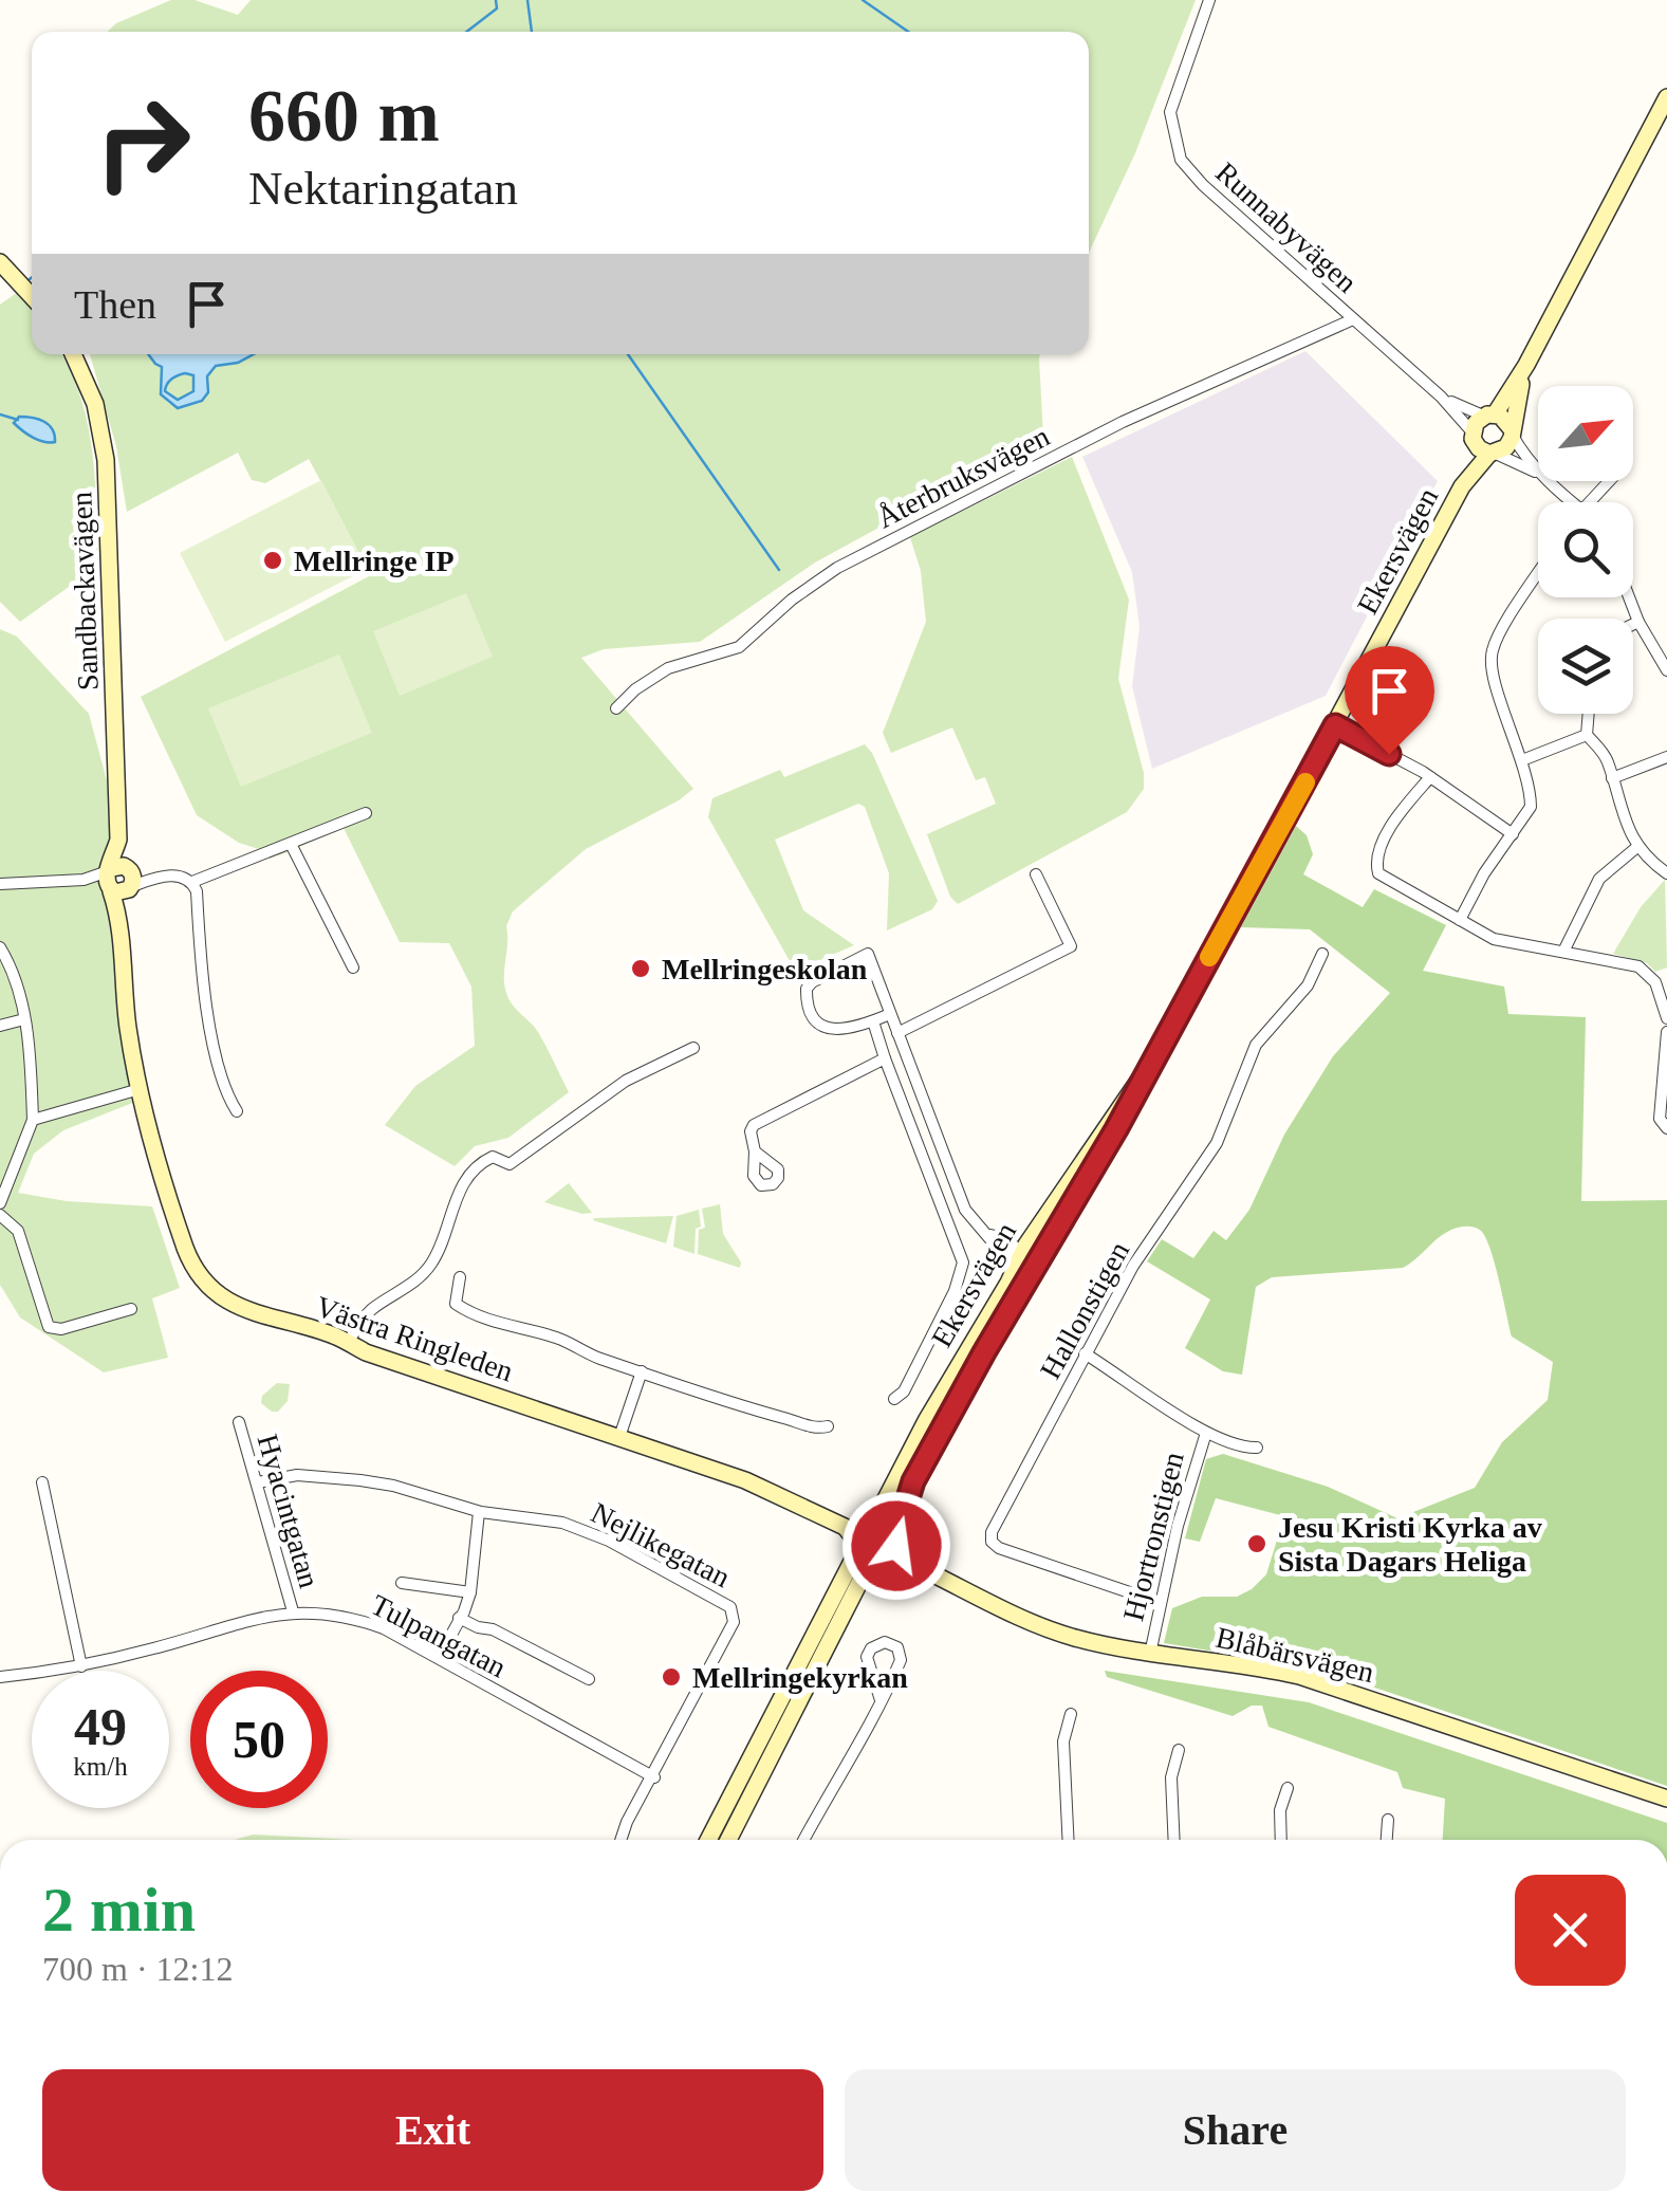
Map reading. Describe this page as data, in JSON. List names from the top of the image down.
{
  "streets": {
    "main road": [
      "Ekersvägen",
      "Sandbackavägen",
      "Västra Ringleden",
      "Blåbärsvägen"
    ],
    "street": [
      "Runnabyvägen",
      "Återbruksvägen",
      "Hallonstigen",
      "Hyacintgatan",
      "Hjortronstigen",
      "Nejlikegatan",
      "Tulpangatan"
    ]
  },
  "crossings": [
    ["Runnabyvägen", "Återbruksvägen"],
    ["Runnabyvägen", "Ekersvägen"],
    ["Ekersvägen", "Västra Ringleden"],
    ["Ekersvägen", "Blåbärsvägen"],
    ["Hallonstigen", "Hjortronstigen"],
    ["Västra Ringleden", "Blåbärsvägen"],
    ["Hyacintgatan", "Nejlikegatan"],
    ["Hyacintgatan", "Tulpangatan"],
    ["Hjortronstigen", "Blåbärsvägen"],
    ["Nejlikegatan", "Tulpangatan"]
  ],
  "places": [
    "Mellringe IP",
    "Mellringeskolan",
    "Jesu Kristi Kyrka av Sista Dagars Heliga",
    "Mellringekyrkan"
  ],
  "north": "top right",
  "page": {
    "turn": ["660 m", "Nektaringatan"],
    "then": "Then",
    "speed": "49 km/h",
    "limit": "50",
    "heading": ["2 min", "700 m · 12:12"],
    "buttons": ["Exit", "Share"]
  }
}
